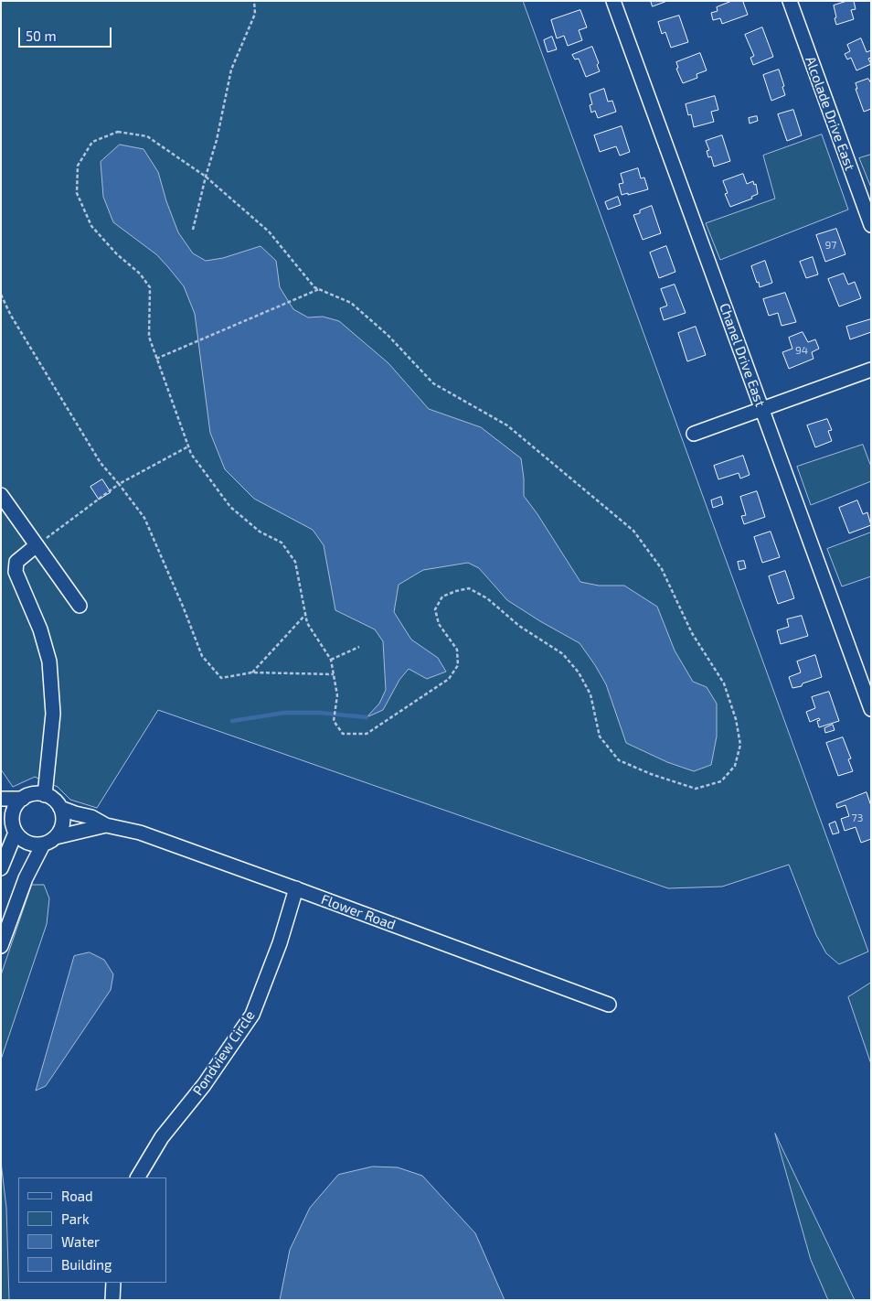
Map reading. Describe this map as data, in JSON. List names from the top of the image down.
{
  "streets": {
    "street": [
      "Alcolade Drive East",
      "Chanel Drive East",
      "Flower Road",
      "Pondview Circle"
    ]
  },
  "crossings": [
    ["Flower Road", "Pondview Circle"]
  ],
  "house_numbers": ["97", "94", "73"],
  "legend": [
    "Road",
    "Park",
    "Water",
    "Building"
  ],
  "scale_bar": "50 m"
}
